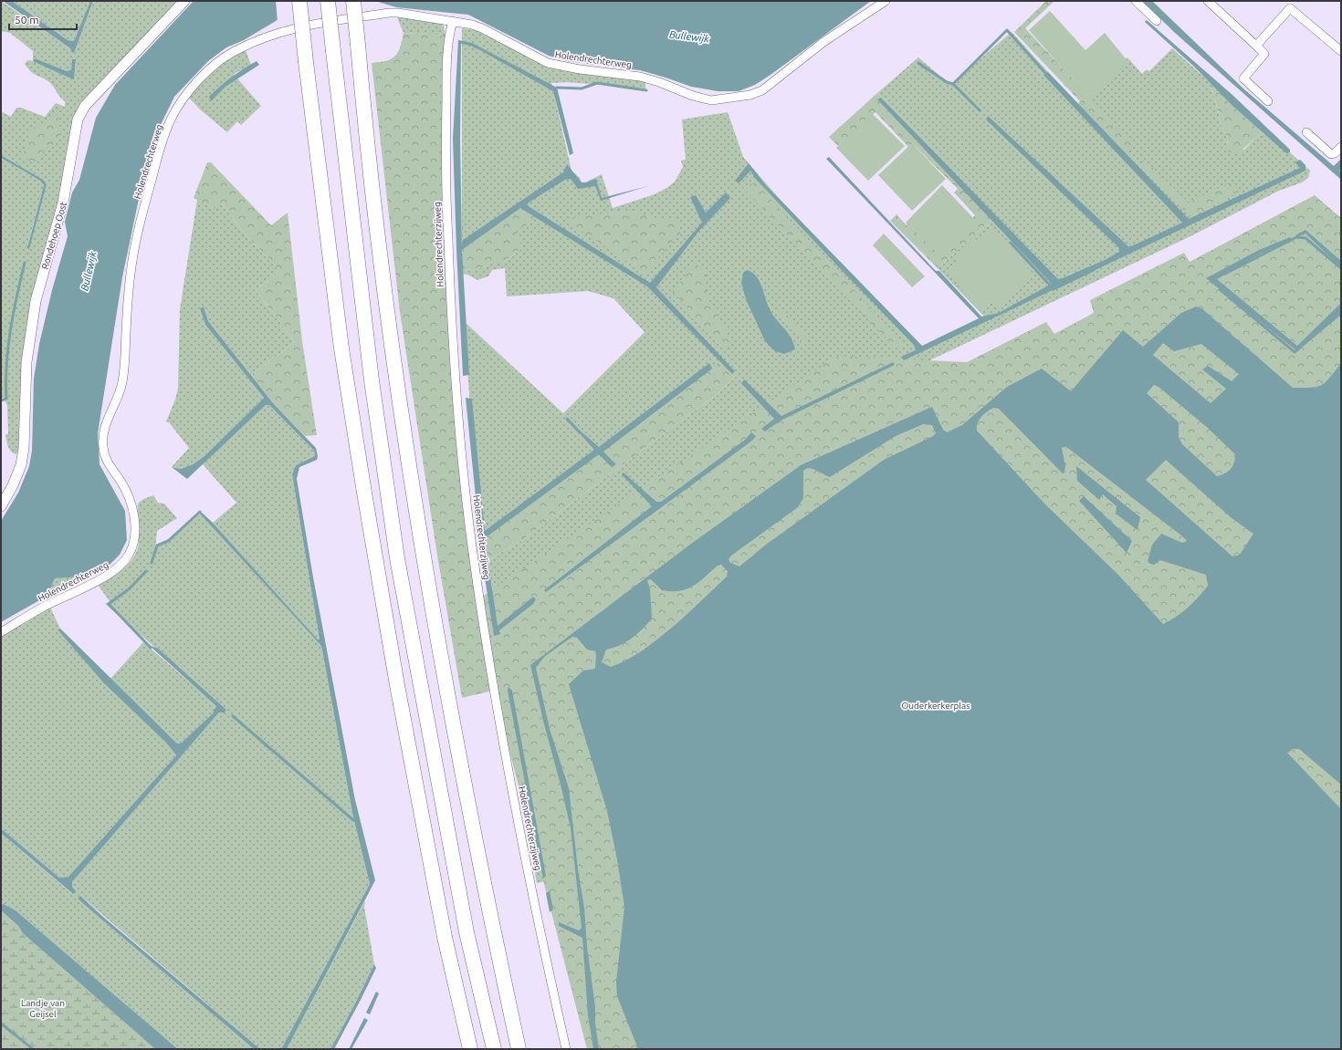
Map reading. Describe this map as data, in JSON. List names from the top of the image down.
{
  "streets": {
    "street": ["Holendrechterweg", "Rondehoep Oost", "Holendrechterzijweg"]
  },
  "crossings": [
    ["Holendrechterweg", "Holendrechterzijweg"]
  ],
  "water": ["Bullewijk"],
  "parks": ["Ouderkerkerplas", "Landje van Geijsel"],
  "scale_bar": "50 m"
}
